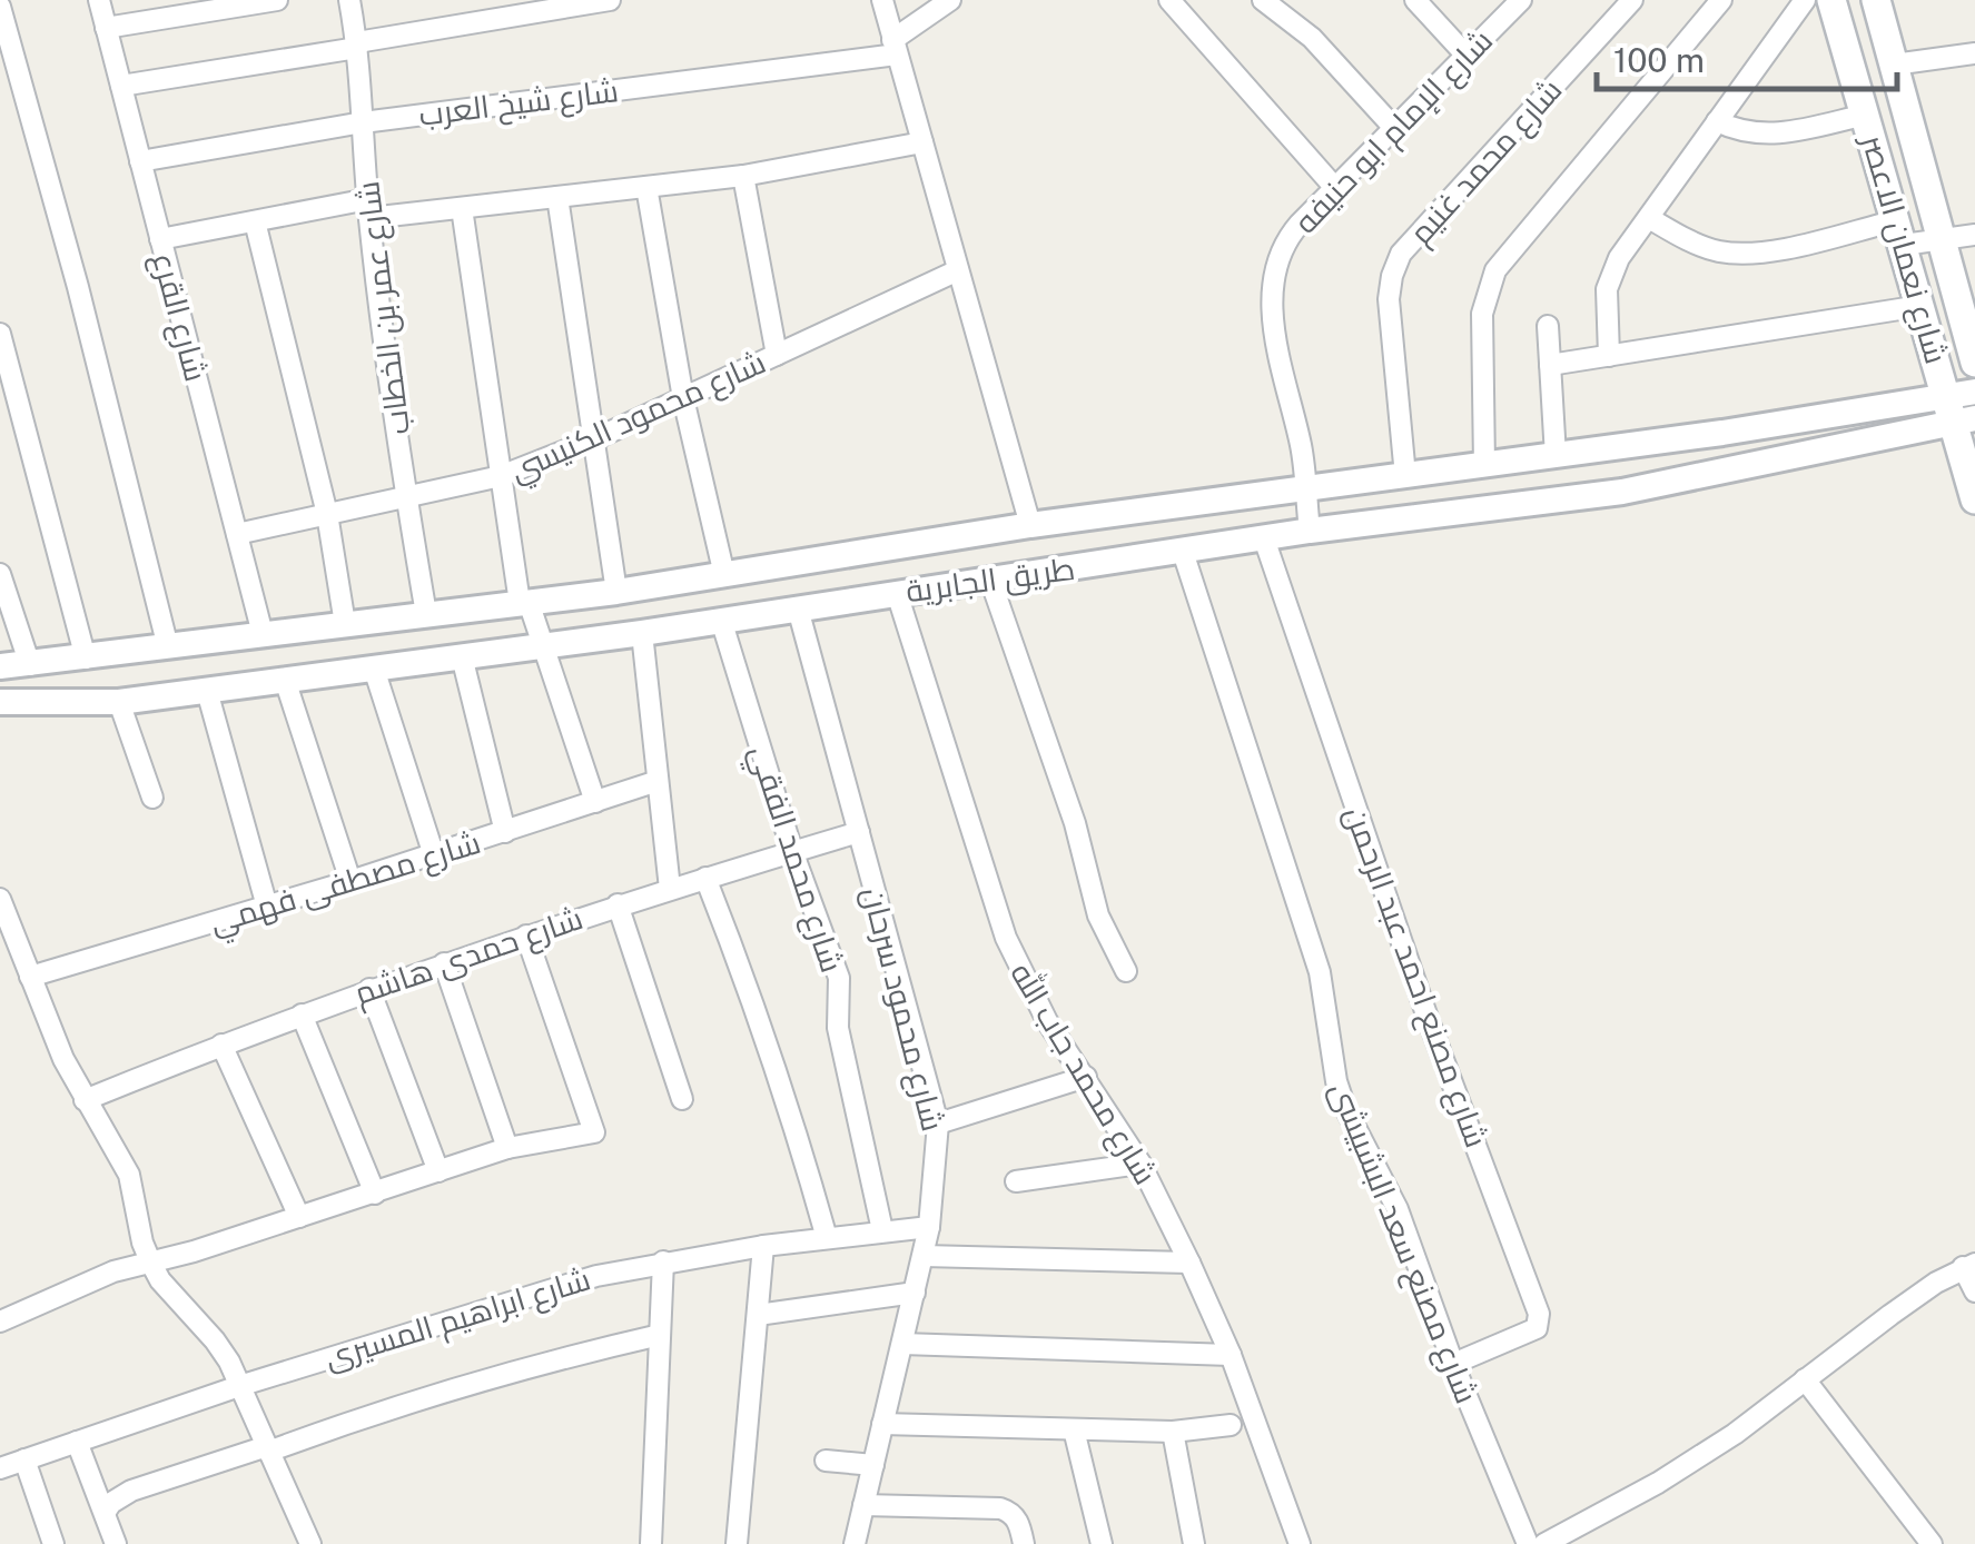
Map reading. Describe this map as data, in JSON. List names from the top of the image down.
{
  "streets": {
    "main road": ["شارع نعمان الاعصر"],
    "street": [
      "شارع شيخ العرب",
      "شارع الإمام ابو حنيفه",
      "شارع محمد غنيم",
      "شارع عمر بن الخطاب",
      "شارع القرع",
      "شارع محمود الكنيسي",
      "طريق الجابرية",
      "شارع محمد الفقي",
      "شارع مصطفى فهمي",
      "شارع حمدى هاشم",
      "شارع مصنع احمد عبد الرحمن",
      "شارع محمود سرحان",
      "شارع محمد جاب الله",
      "شارع مصنع سعد البشبيشى",
      "شارع ابراهيم المسيرى"
    ]
  },
  "crossings": [
    ["شارع شيخ العرب", "شارع عمر بن الخطاب"],
    ["شارع شيخ العرب", "شارع القرع"],
    ["شارع الإمام ابو حنيفه", "طريق الجابرية"],
    ["شارع محمد غنيم", "طريق الجابرية"],
    ["شارع نعمان الاعصر", "طريق الجابرية"],
    ["شارع عمر بن الخطاب", "شارع محمود الكنيسي"],
    ["شارع عمر بن الخطاب", "طريق الجابرية"],
    ["شارع القرع", "شارع محمود الكنيسي"],
    ["شارع القرع", "طريق الجابرية"],
    ["طريق الجابرية", "شارع محمد الفقي"],
    ["طريق الجابرية", "شارع مصنع احمد عبد الرحمن"],
    ["طريق الجابرية", "شارع محمود سرحان"],
    ["طريق الجابرية", "شارع محمد جاب الله"],
    ["طريق الجابرية", "شارع مصنع سعد البشبيشى"],
    ["شارع محمد الفقي", "شارع حمدى هاشم"],
    ["شارع محمد الفقي", "شارع ابراهيم المسيرى"],
    ["شارع حمدى هاشم", "شارع محمود سرحان"],
    ["شارع مصنع احمد عبد الرحمن", "شارع مصنع سعد البشبيشى"],
    ["شارع محمود سرحان", "شارع ابراهيم المسيرى"]
  ],
  "scale_bar": "100 m"
}
